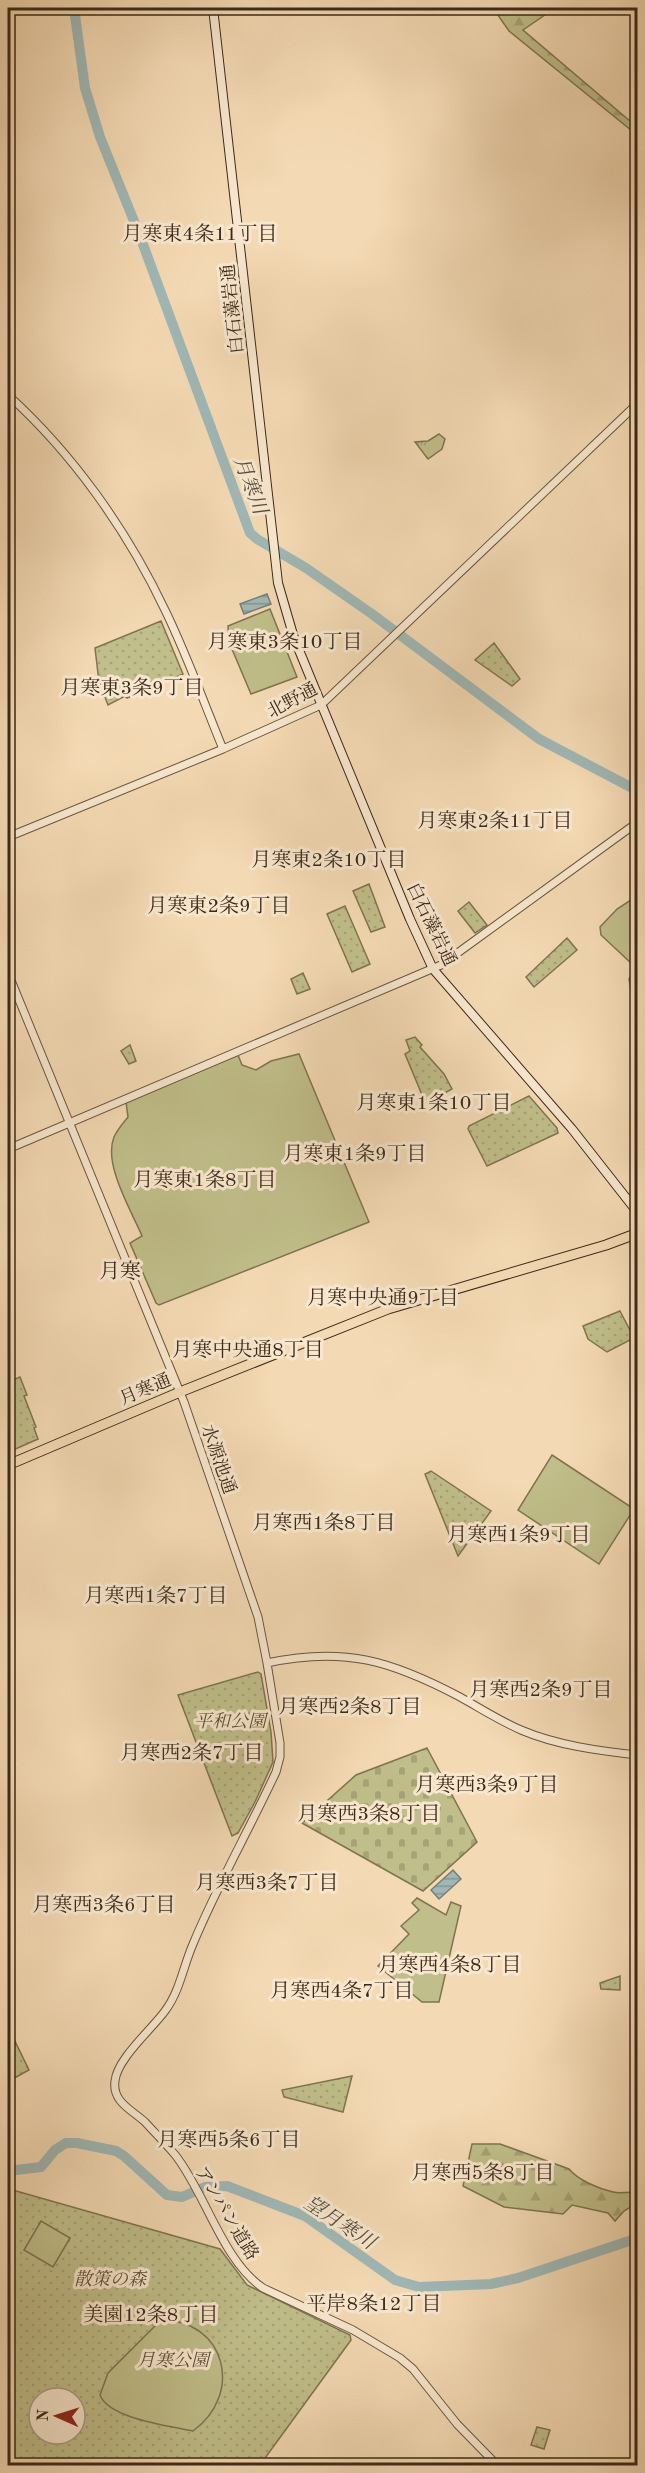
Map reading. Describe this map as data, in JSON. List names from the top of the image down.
{
  "streets": {
    "highway": ["月寒通"],
    "main road": ["白石藻岩通"],
    "street": ["北野通", "水源池通", "アンパン道路"]
  },
  "crossings": [
    ["白石藻岩通", "北野通"],
    ["月寒通", "水源池通"],
    ["水源池通", "アンパン道路"]
  ],
  "districts": [
    "月寒東4条11丁目",
    "月寒東3条10丁目",
    "月寒東3条9丁目",
    "月寒東2条11丁目",
    "月寒東2条10丁目",
    "月寒東2条9丁目",
    "月寒東1条10丁目",
    "月寒東1条9丁目",
    "月寒東1条8丁目",
    "月寒",
    "月寒中央通9丁目",
    "月寒中央通8丁目",
    "月寒西1条8丁目",
    "月寒西1条9丁目",
    "月寒西1条7丁目",
    "月寒西2条9丁目",
    "月寒西2条8丁目",
    "月寒西2条7丁目",
    "月寒西3条9丁目",
    "月寒西3条8丁目",
    "月寒西3条7丁目",
    "月寒西3条6丁目",
    "月寒西4条8丁目",
    "月寒西4条7丁目",
    "月寒西5条6丁目",
    "月寒西5条8丁目",
    "平岸8条12丁目",
    "美園12条8丁目"
  ],
  "water": ["月寒川", "望月寒川"],
  "parks": ["平和公園", "散策の森", "月寒公園"],
  "north": "left"
}
